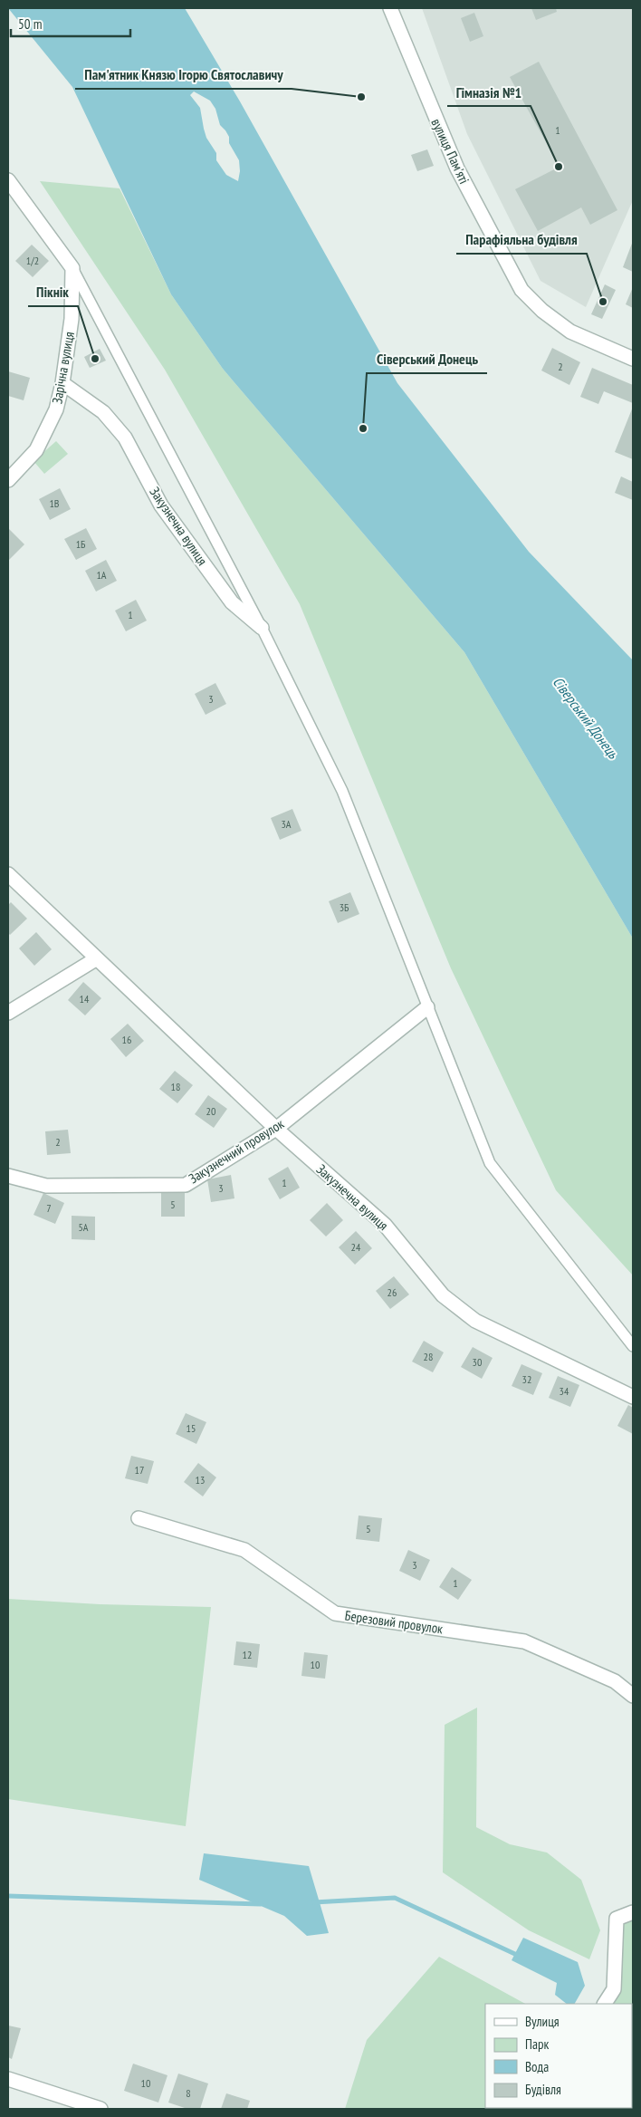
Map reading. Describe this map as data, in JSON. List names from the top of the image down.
{
  "streets": {
    "street": [
      "вулиця Пам'яті",
      "Зарічна вулиця",
      "Закузнечна вулиця",
      "Закузнечний провулок",
      "Березовий провулок"
    ]
  },
  "crossings": [
    ["Зарічна вулиця", "Закузнечна вулиця"],
    ["Закузнечна вулиця", "Закузнечний провулок"]
  ],
  "water": ["Сіверський Донець"],
  "places": [
    "Пам'ятник Князю Ігорю Святославичу",
    "Гімназія №1",
    "Парафіяльна будівля",
    "Пікнік",
    "Сіверський Донець"
  ],
  "house_numbers": [
    "1",
    "1/2",
    "2",
    "1В",
    "1Б",
    "1А",
    "1",
    "3",
    "3А",
    "3Б",
    "14",
    "16",
    "18",
    "20",
    "2",
    "1",
    "3",
    "5",
    "7",
    "5А",
    "24",
    "26",
    "28",
    "30",
    "32",
    "34",
    "15",
    "17",
    "13",
    "5",
    "3",
    "1",
    "12",
    "10",
    "10",
    "8"
  ],
  "legend": [
    "Вулиця",
    "Парк",
    "Вода",
    "Будівля"
  ],
  "scale_bar": "50 m"
}
